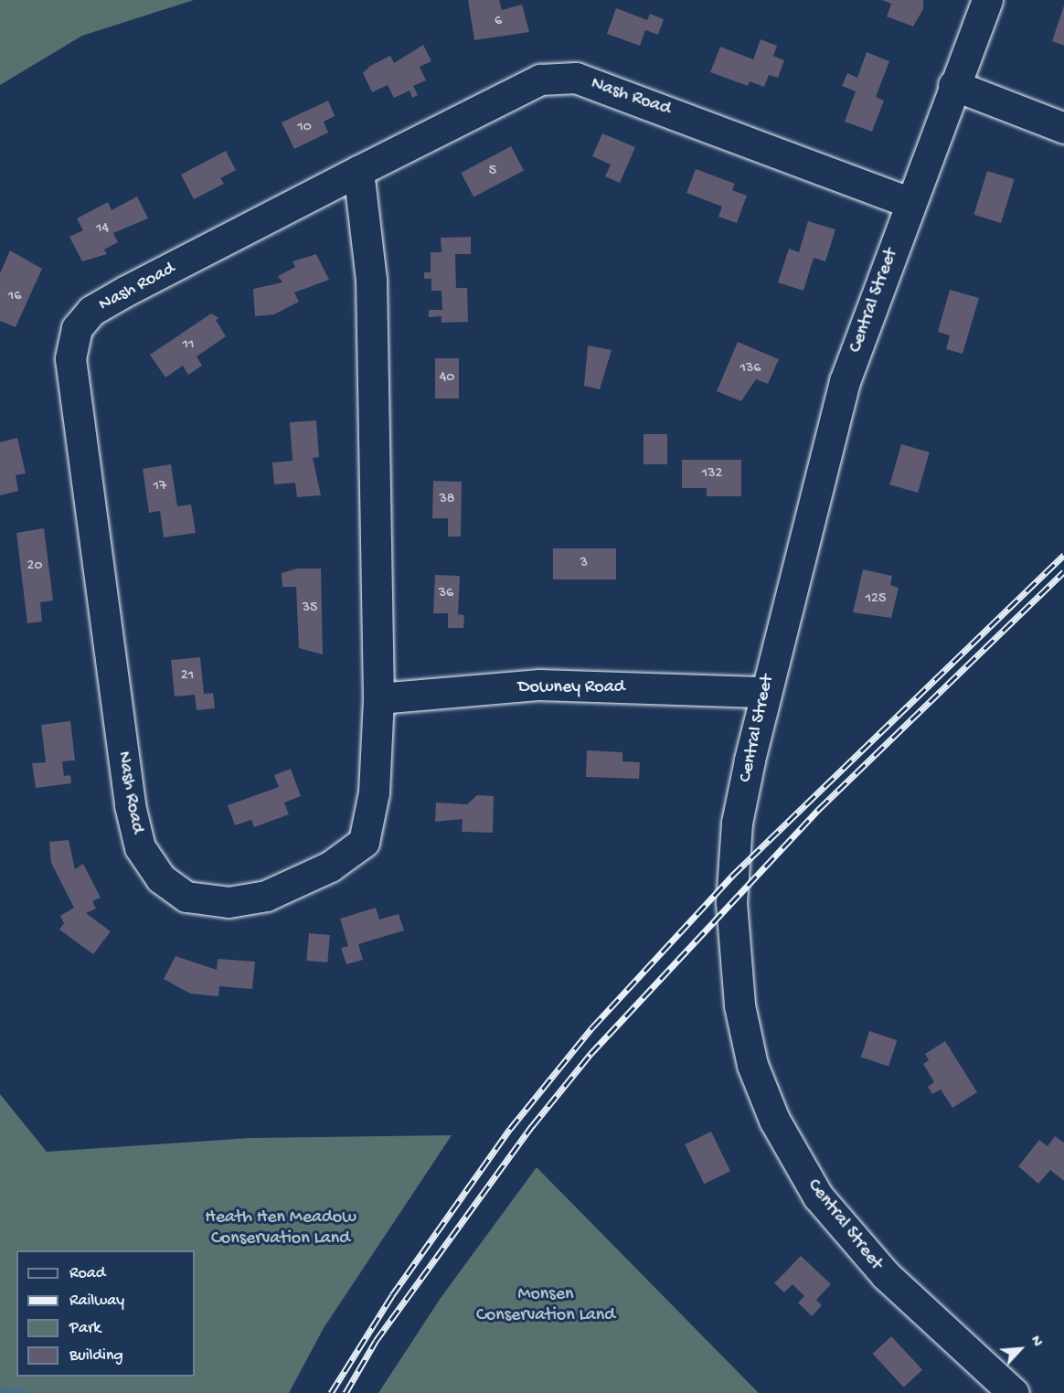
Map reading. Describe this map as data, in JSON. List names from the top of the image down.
{
  "streets": {
    "street": ["Nash Road", "Central Street", "Downey Road"]
  },
  "crossings": [
    ["Nash Road", "Central Street"],
    ["Nash Road", "Downey Road"],
    ["Central Street", "Downey Road"]
  ],
  "parks": ["Heath Hen Meadow Conservation Land", "Monsen Conservation Land"],
  "house_numbers": [
    "6",
    "10",
    "5",
    "14",
    "16",
    "11",
    "136",
    "40",
    "132",
    "17",
    "38",
    "3",
    "20",
    "36",
    "125",
    "35",
    "21"
  ],
  "legend": [
    "Road",
    "Railway",
    "Park",
    "Building"
  ],
  "north": "top right"
}
